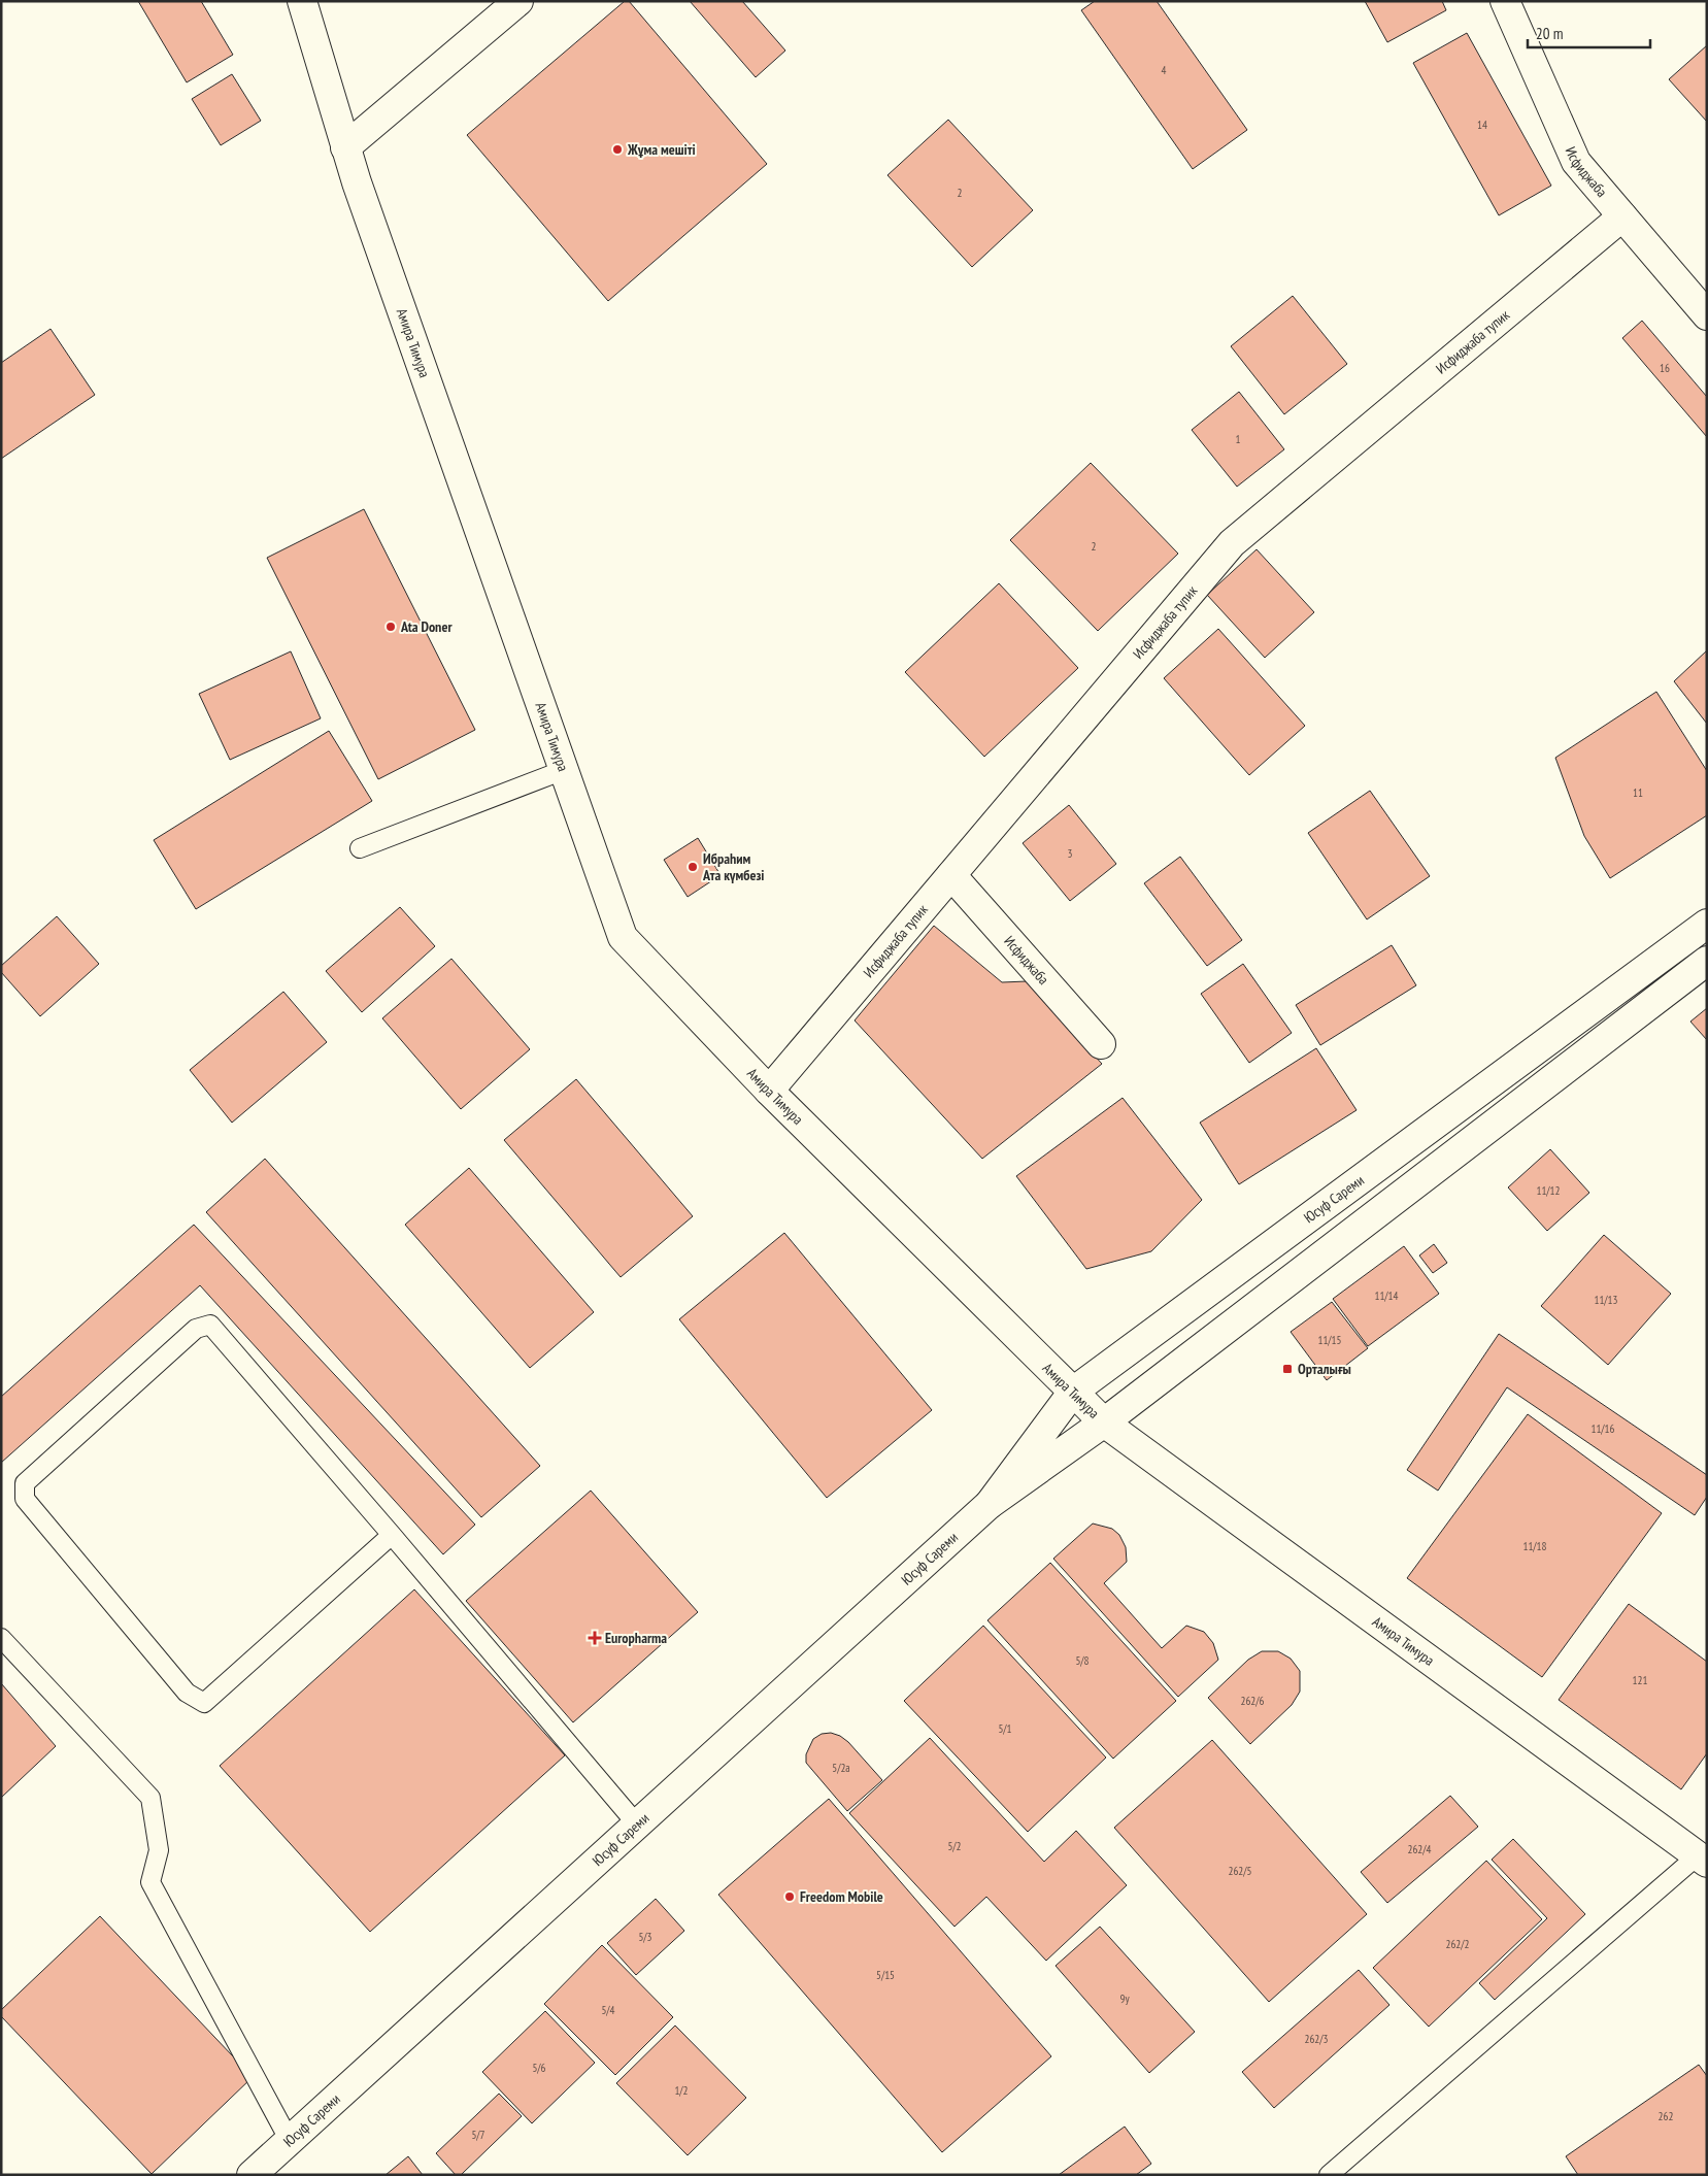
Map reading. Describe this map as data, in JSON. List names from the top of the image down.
{
  "streets": {
    "street": [
      "Исфиджаба",
      "Исфиджаба тупик",
      "Амира Тимура",
      "Юсуф Сареми"
    ]
  },
  "crossings": [
    ["Исфиджаба", "Исфиджаба тупик"],
    ["Исфиджаба тупик", "Амира Тимура"],
    ["Амира Тимура", "Юсуф Сареми"]
  ],
  "places": {
    "other": [
      "Жұма мешіті",
      "Ata Doner",
      "Ибраhим Ата күмбезі",
      "Freedom Mobile"
    ],
    "transit": ["Орталығы"],
    "health": ["Europharma"]
  },
  "house_numbers": [
    "4",
    "14",
    "2",
    "16",
    "1",
    "2",
    "11",
    "3",
    "11/12",
    "11/14",
    "11/13",
    "11/15",
    "11/16",
    "11/18",
    "5/8",
    "121",
    "262/6",
    "5/1",
    "5/2а",
    "5/2",
    "262/4",
    "262/5",
    "5/3",
    "262/2",
    "5/15",
    "9у",
    "5/4",
    "262/3",
    "5/6",
    "1/2",
    "262",
    "5/7"
  ],
  "scale_bar": "20 m"
}
